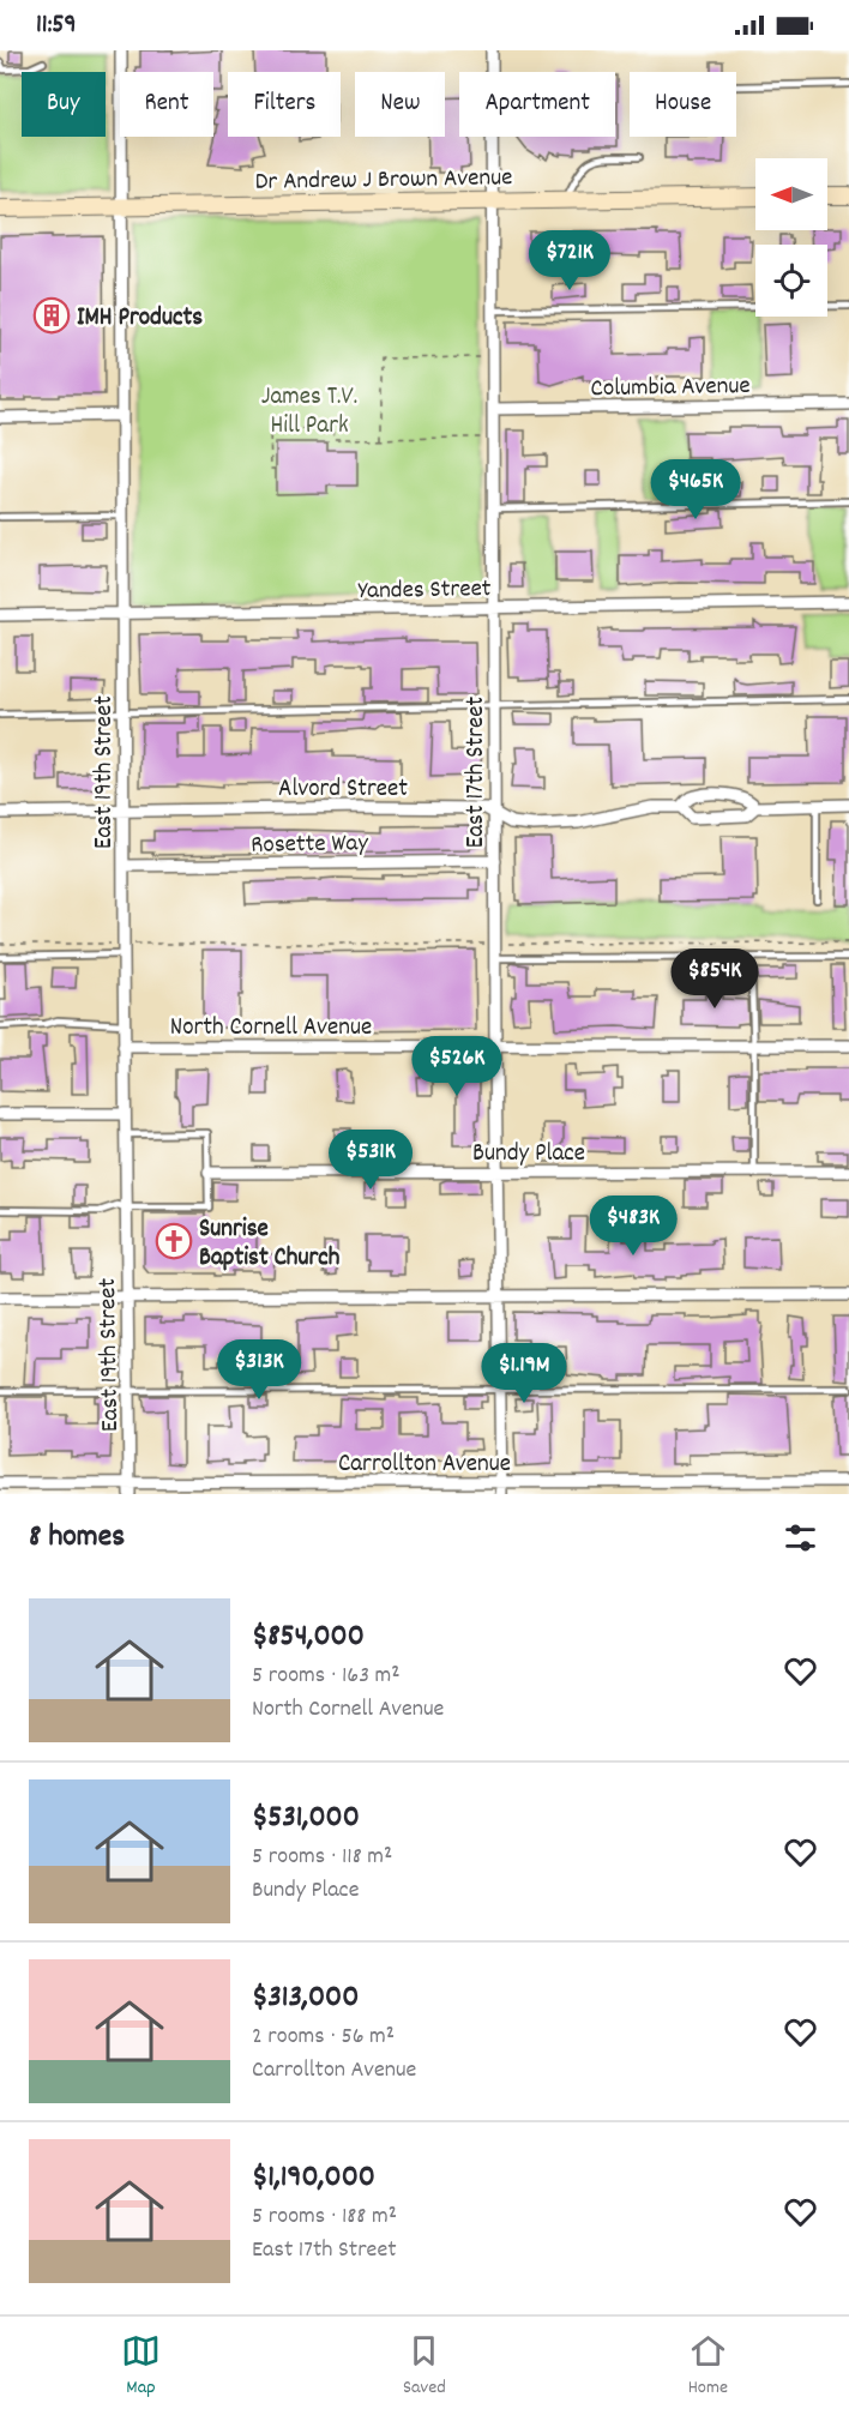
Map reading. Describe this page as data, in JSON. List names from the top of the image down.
{
  "streets": {
    "main road": ["Dr Andrew J Brown Avenue"],
    "street": [
      "Columbia Avenue",
      "Yandes Street",
      "East 19th Street",
      "East 17th Street",
      "Alvord Street",
      "Rosette Way",
      "North Cornell Avenue",
      "Bundy Place",
      "Carrollton Avenue"
    ]
  },
  "crossings": [
    ["Dr Andrew J Brown Avenue", "East 19th Street"],
    ["Dr Andrew J Brown Avenue", "East 17th Street"],
    ["Columbia Avenue", "East 17th Street"],
    ["Yandes Street", "East 19th Street"],
    ["Yandes Street", "East 17th Street"],
    ["East 19th Street", "Alvord Street"],
    ["East 19th Street", "Rosette Way"],
    ["East 19th Street", "North Cornell Avenue"],
    ["East 19th Street", "Carrollton Avenue"],
    ["East 17th Street", "Alvord Street"],
    ["East 17th Street", "Rosette Way"],
    ["East 17th Street", "North Cornell Avenue"],
    ["East 17th Street", "Bundy Place"],
    ["East 17th Street", "Carrollton Avenue"]
  ],
  "parks": ["James T.V. Hill Park"],
  "places": {
    "building": ["IMH Products"],
    "church": ["Sunrise Baptist Church"]
  },
  "north": "left",
  "page": {
    "status": "11:59",
    "chip": [
      "Buy",
      "Rent",
      "Filters",
      "New",
      "Apartment",
      "House"
    ],
    "price": [
      "$721K",
      "$465K",
      "$854K",
      "$526K",
      "$531K",
      "$483K",
      "$313K",
      "$1.19M"
    ],
    "heading": "8 homes",
    "list": [
      {
        "name": "$854,000",
        "note": "5 rooms · 163 m² · North Cornell Avenue"
      },
      {
        "name": "$531,000",
        "note": "5 rooms · 118 m² · Bundy Place"
      },
      {
        "name": "$313,000",
        "note": "2 rooms · 56 m² · Carrollton Avenue"
      },
      {
        "name": "$1,190,000",
        "note": "5 rooms · 188 m² · East 17th Street"
      }
    ],
    "tabs": ["Map", "Saved", "Home"]
  }
}
